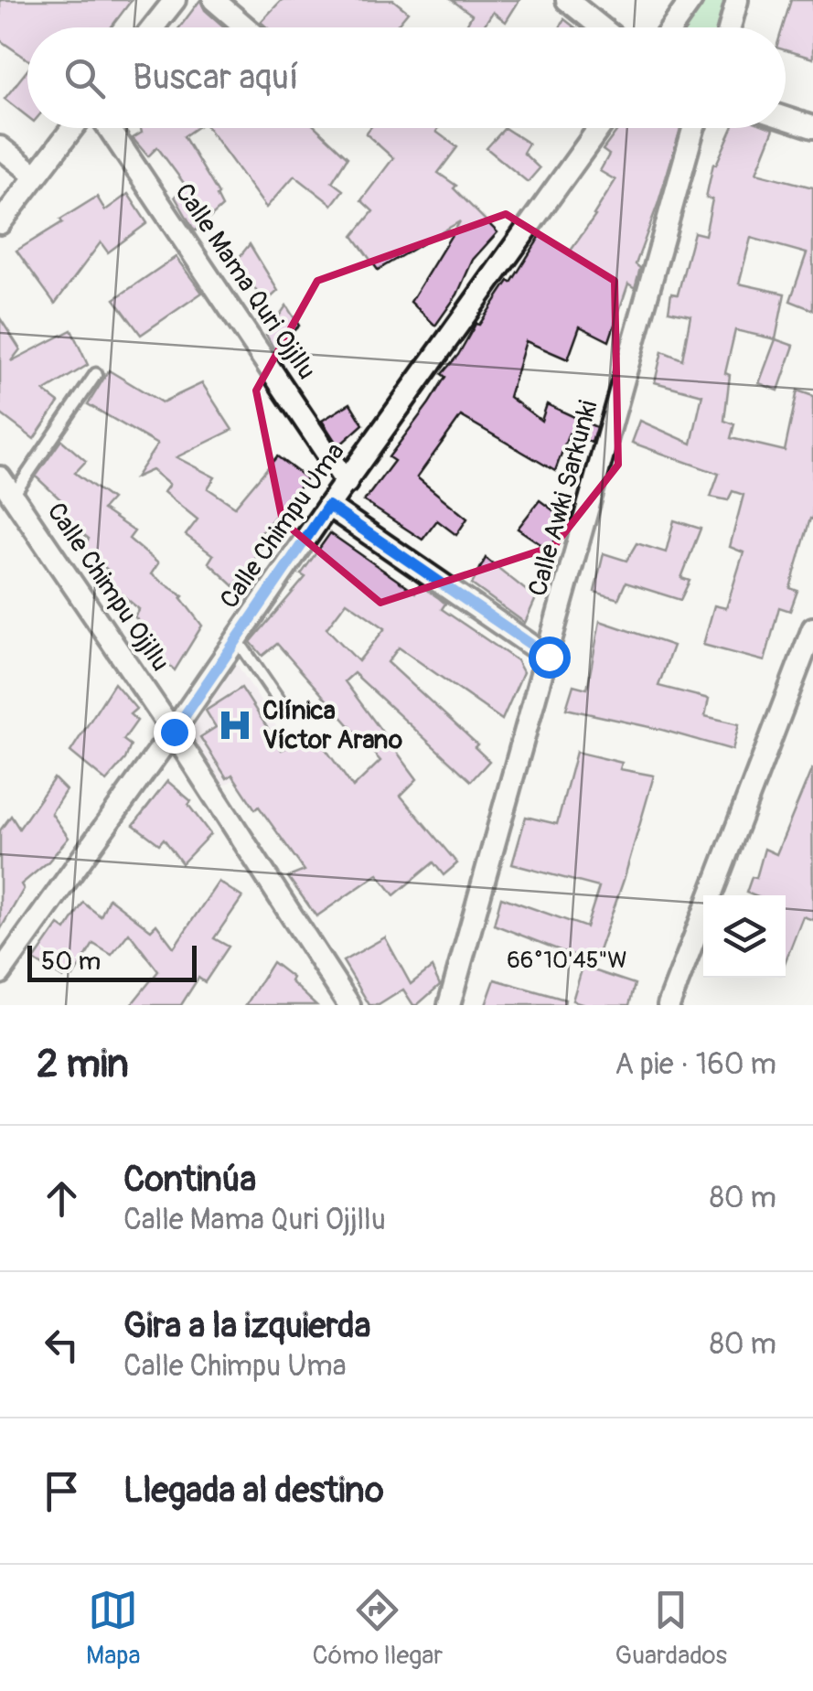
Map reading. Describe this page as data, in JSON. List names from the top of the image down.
{
  "streets": {
    "street": [
      "Calle Mama Quri Ojjllu",
      "Calle Awki Sarkunki",
      "Calle Chimpu Uma",
      "Calle Chimpu Ojjllu"
    ]
  },
  "crossings": [
    ["Calle Mama Quri Ojjllu", "Calle Chimpu Uma"],
    ["Calle Chimpu Uma", "Calle Chimpu Ojjllu"]
  ],
  "places": {
    "hospital": ["Clínica Víctor Arano"]
  },
  "scale_bar": "50 m",
  "page": {
    "search": "Buscar aquí",
    "scale": "50 m",
    "heading": ["2 min", "A pie · 160 m"],
    "list": [
      ["Continúa", "Calle Mama Quri Ojjllu", "80 m"],
      ["Gira a la izquierda", "Calle Chimpu Uma", "80 m"],
      "Llegada al destino"
    ],
    "nav": ["Mapa", "Cómo llegar", "Guardados"]
  },
  "coordinates": ["66°10'45\"W"]
}
